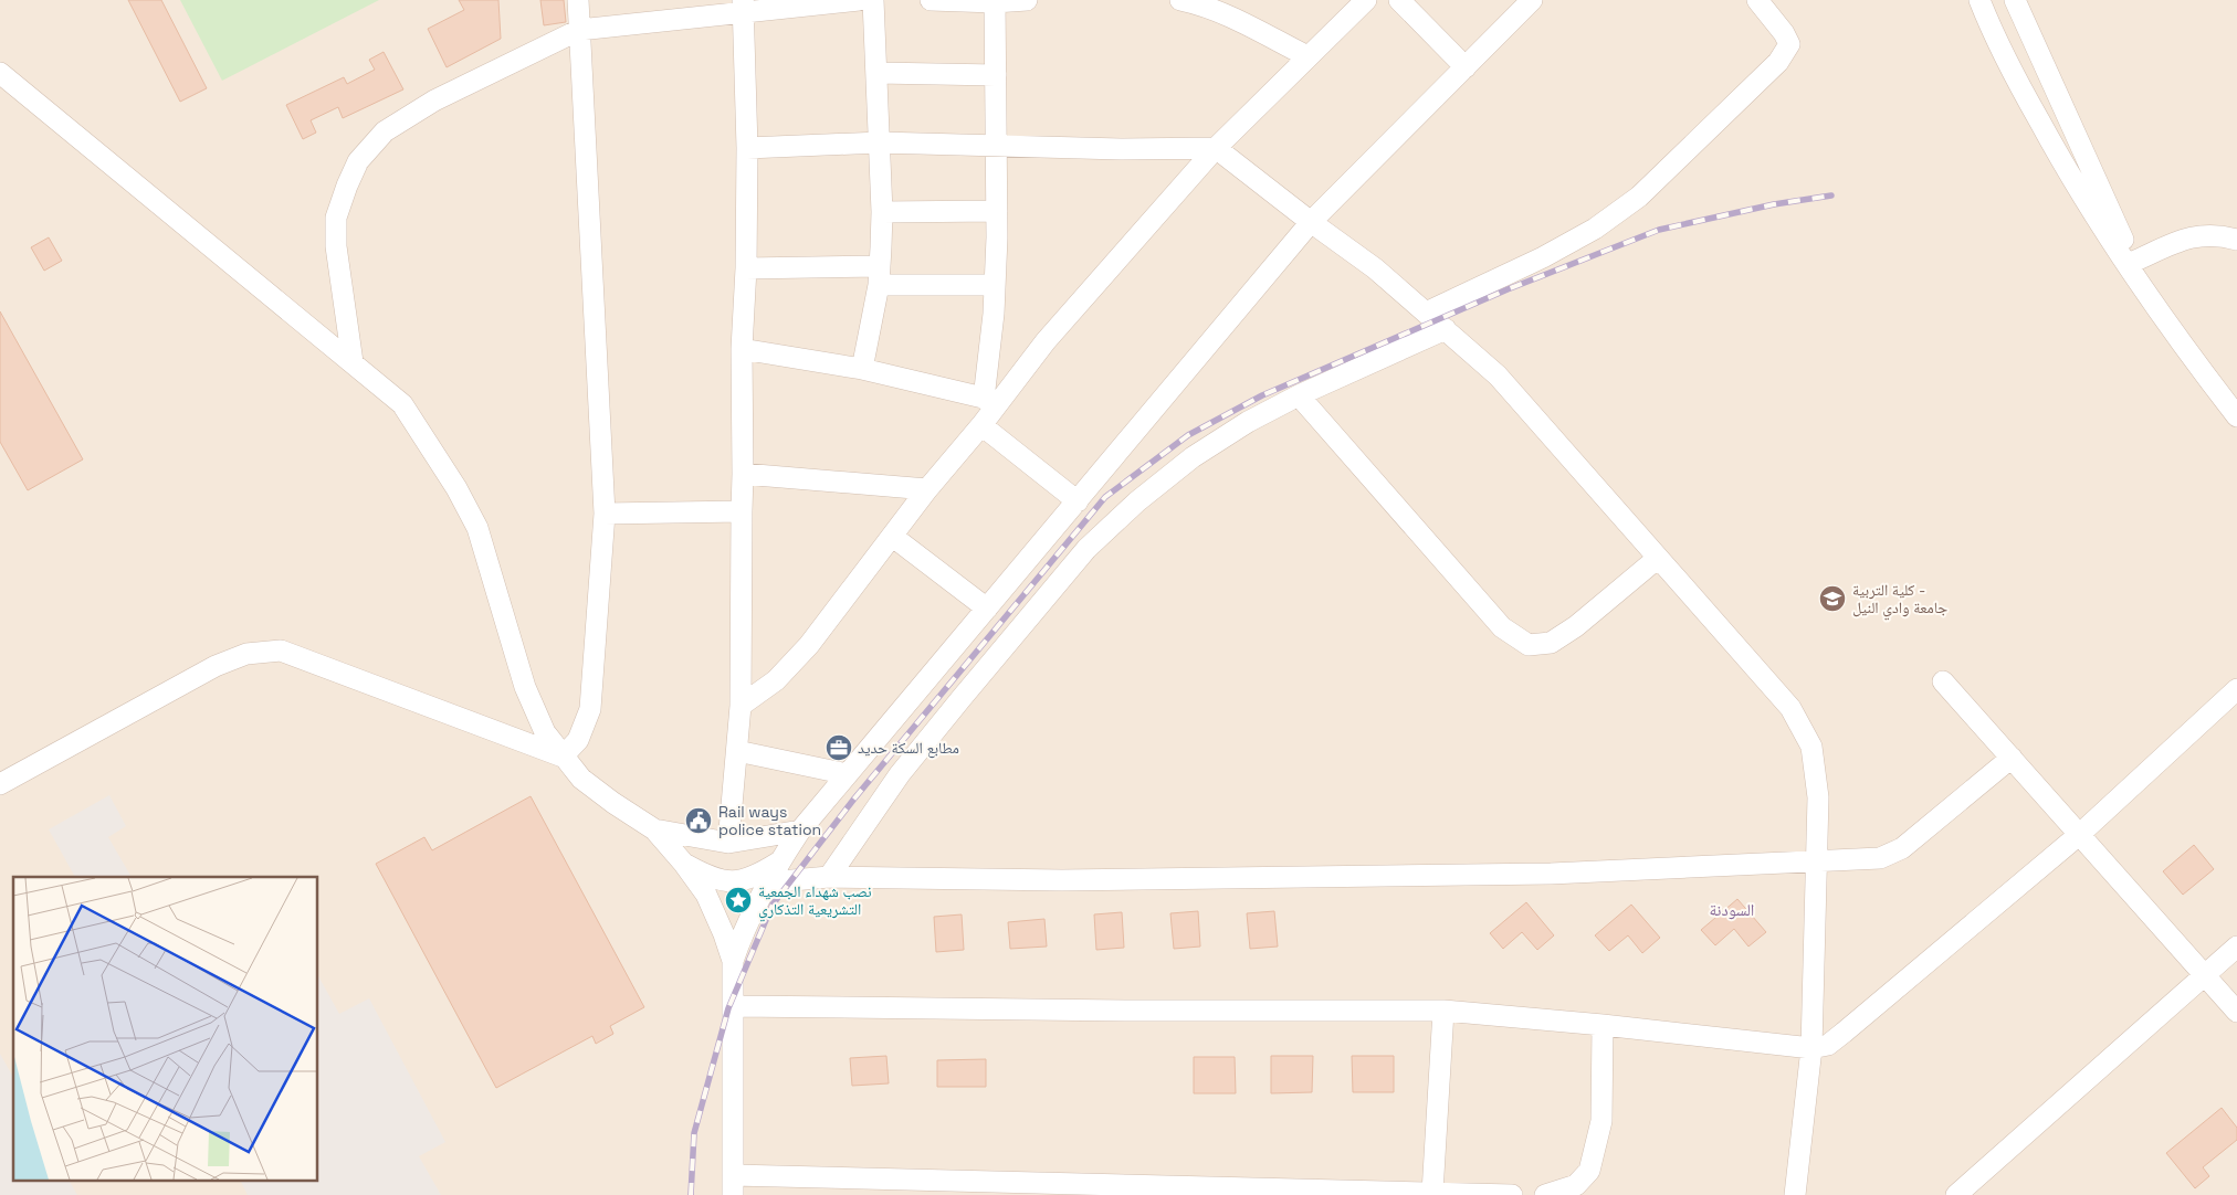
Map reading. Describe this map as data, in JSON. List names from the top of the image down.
{
  "districts": ["السودنة"],
  "places": {
    "school or university": ["كلية التربية - جامعة وادي النيل"],
    "office": ["مطابع السكة حديد"],
    "public building": ["Rail ways police station"],
    "place": ["نصب شهداء الجمعية التشريعية التذكاري"]
  }
}
